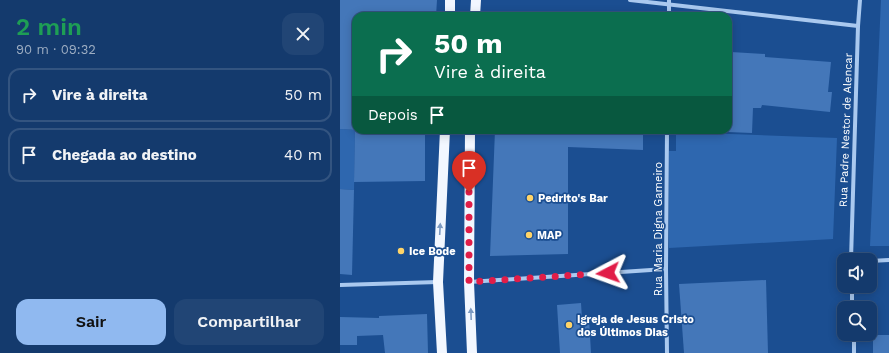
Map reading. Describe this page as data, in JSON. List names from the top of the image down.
{
  "streets": {
    "street": ["Rua Padre Nestor de Alencar", "Rua Maria Digna Gameiro"]
  },
  "places": [
    "Pedrito's Bar",
    "MAP",
    "Ice Bode",
    "Igreja de Jesus Cristo dos Últimos Dias"
  ],
  "page": {
    "heading": ["2 min", "90 m · 09:32"],
    "turn": ["50 m", "Vire à direita"],
    "list": [
      {
        "name": "Vire à direita",
        "value": "50 m"
      },
      {
        "name": "Chegada ao destino",
        "value": "40 m"
      }
    ],
    "then": "Depois",
    "buttons": ["Sair", "Compartilhar"]
  }
}
